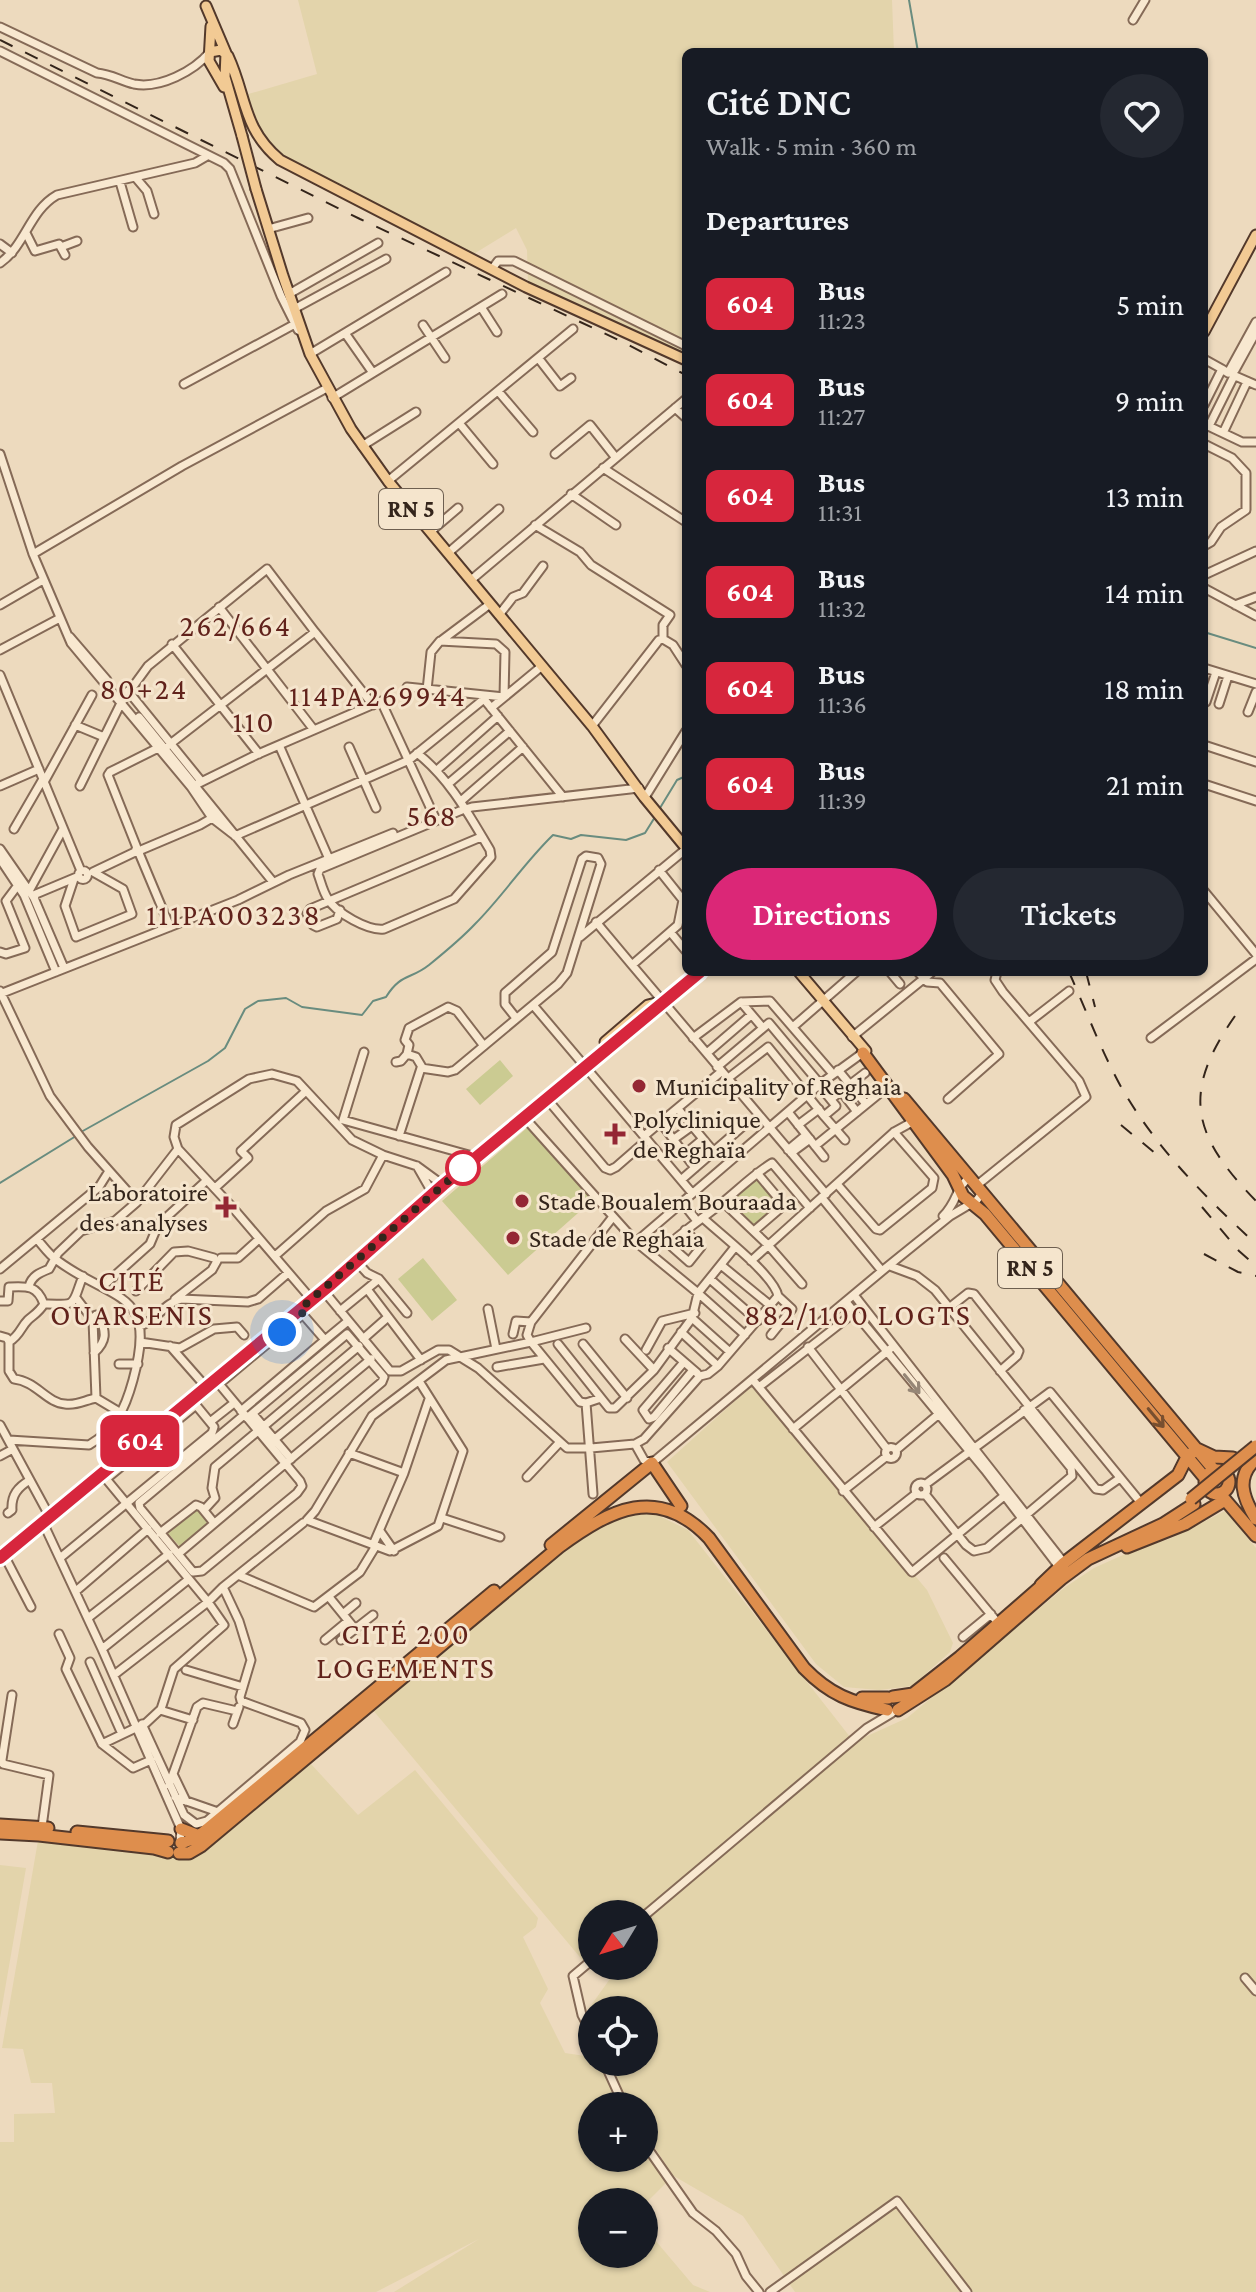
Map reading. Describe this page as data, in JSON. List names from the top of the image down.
{
  "streets": {
    "highway": ["RN 5"]
  },
  "districts": [
    "262/664",
    "80+24",
    "114PA269944",
    "110",
    "568",
    "111PA003238",
    "CITÉ OUARSENIS",
    "882/1100 LOGTS",
    "CITÉ 200 LOGEMENTS"
  ],
  "places": {
    "other": ["Municipality of Reghaia", "Stade Boualem Bouraada", "Stade de Reghaia"],
    "health": ["Polyclinique de Reghaïa", "Laboratoire des analyses"]
  },
  "lines": ["bus line 604"],
  "north": "bottom left",
  "page": {
    "on_map": "604",
    "heading": [
      ["Cité DNC", "Walk · 5 min · 360 m"],
      "Departures"
    ],
    "list": [
      {
        "mark": "604",
        "name": "Bus",
        "note": "11:23",
        "value": "5 min"
      },
      {
        "mark": "604",
        "name": "Bus",
        "note": "11:27",
        "value": "9 min"
      },
      {
        "mark": "604",
        "name": "Bus",
        "note": "11:31",
        "value": "13 min"
      },
      {
        "mark": "604",
        "name": "Bus",
        "note": "11:32",
        "value": "14 min"
      },
      {
        "mark": "604",
        "name": "Bus",
        "note": "11:36",
        "value": "18 min"
      },
      {
        "mark": "604",
        "name": "Bus",
        "note": "11:39",
        "value": "21 min"
      }
    ],
    "buttons": ["Directions", "Tickets"],
    "map_buttons": ["+", "−"]
  }
}
